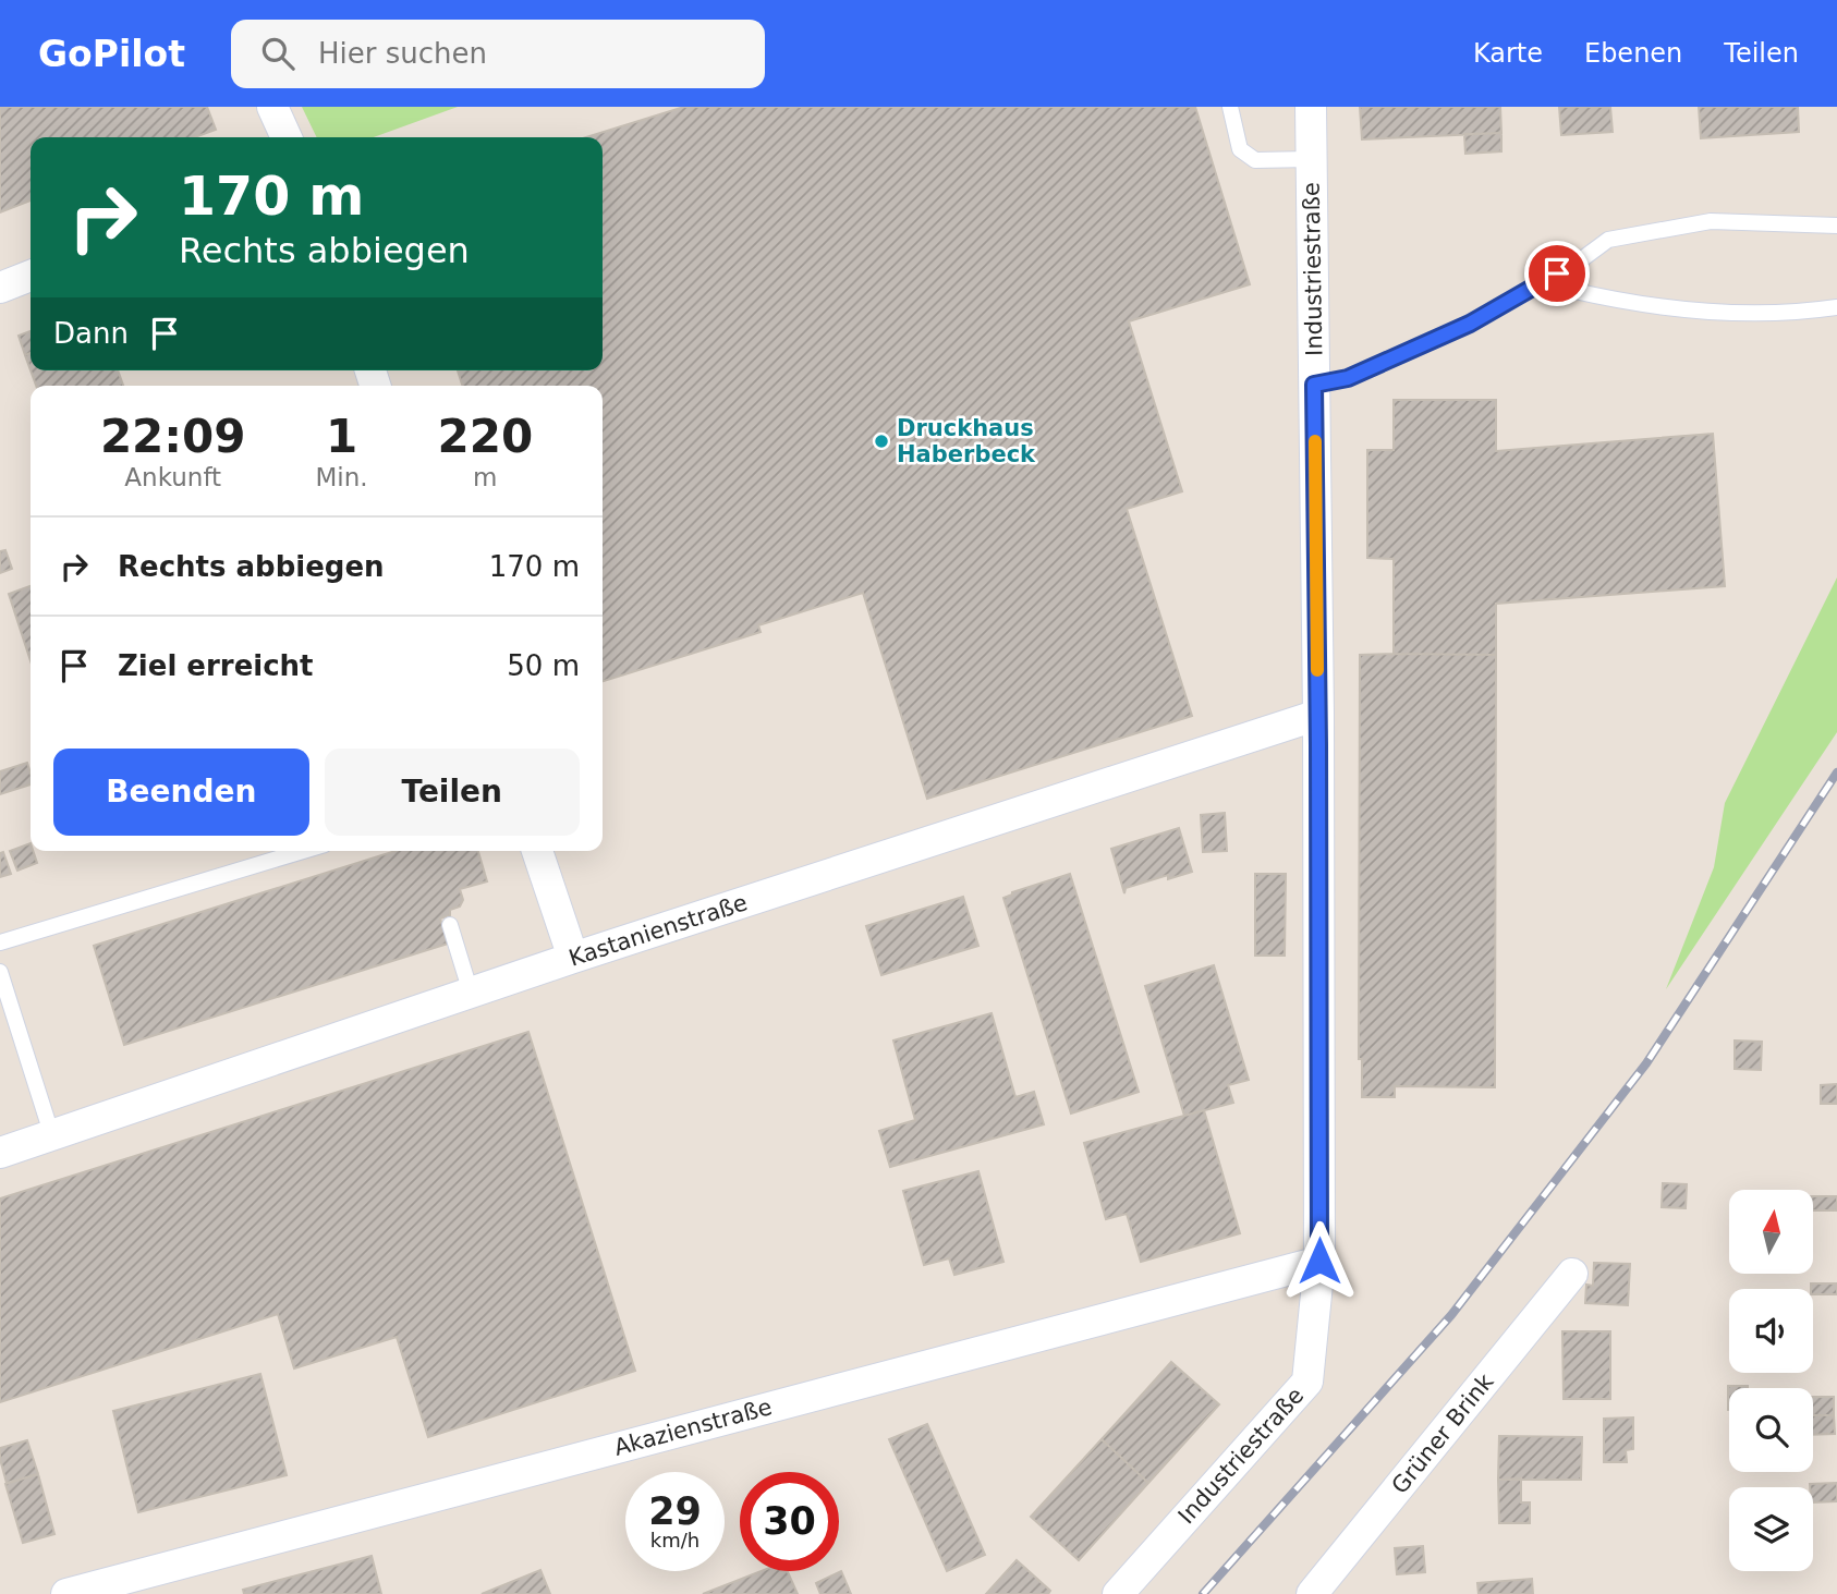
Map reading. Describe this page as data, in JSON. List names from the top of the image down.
{
  "streets": {
    "street": [
      "Industriestraße",
      "Kastanienstraße",
      "Akazienstraße",
      "Grüner Brink"
    ]
  },
  "crossings": [
    ["Industriestraße", "Kastanienstraße"],
    ["Industriestraße", "Akazienstraße"]
  ],
  "places": ["Druckhaus Haberbeck"],
  "north": "top",
  "page": {
    "header": "GoPilot",
    "search": "Hier suchen",
    "nav": ["Karte", "Ebenen", "Teilen"],
    "turn": ["170 m", "Rechts abbiegen"],
    "then": "Dann",
    "eta": [
      "22:09",
      "Ankunft",
      "1",
      "Min.",
      "220",
      "m"
    ],
    "list": [
      {
        "name": "Rechts abbiegen",
        "value": "170 m"
      },
      {
        "name": "Ziel erreicht",
        "value": "50 m"
      }
    ],
    "buttons": ["Beenden", "Teilen"],
    "speed": "29 km/h",
    "limit": "30"
  }
}
